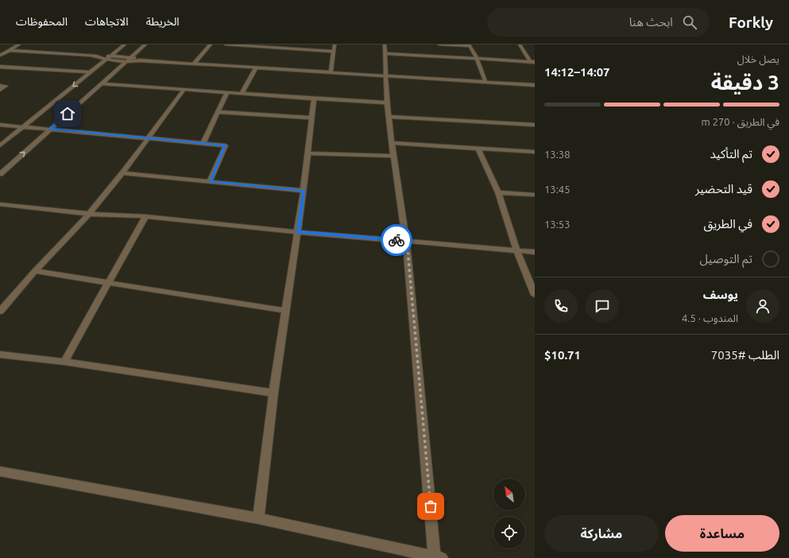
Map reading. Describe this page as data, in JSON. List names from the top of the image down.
{
  "north": "top left",
  "page": {
    "header": "Forkly",
    "search": "ابحث هنا",
    "nav": ["الخريطة", "الاتجاهات", "المحفوظات"],
    "heading": ["3 دقيقة", "يصل خلال", "14:07–14:12"],
    "panel": [
      "يوسف",
      "المندوب · 4.5",
      "الطلب #7035",
      "$10.71"
    ],
    "bar": "في الطريق · 270 m",
    "list": [
      ["تم التأكيد", "13:38"],
      ["قيد التحضير", "13:45"],
      ["في الطريق", "13:53"],
      "تم التوصيل"
    ],
    "buttons": ["مساعدة", "مشاركة"]
  }
}
